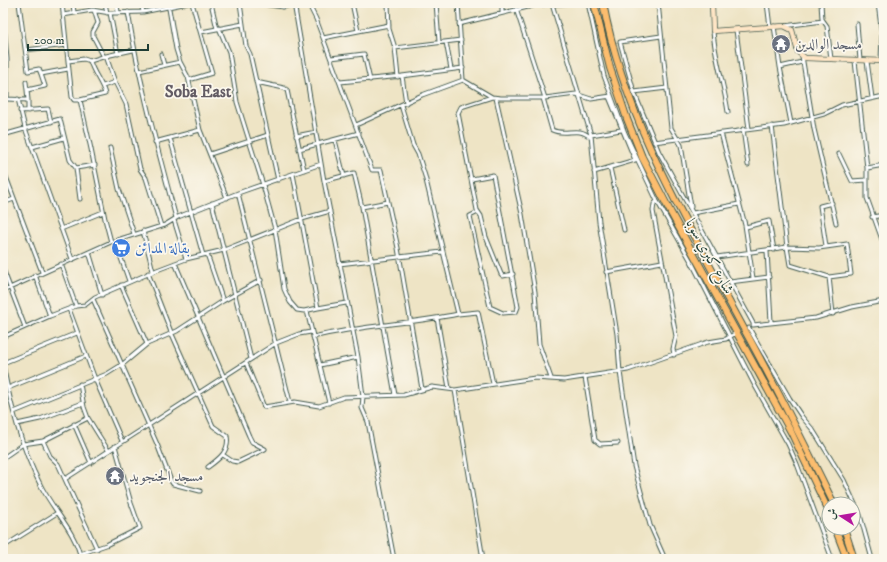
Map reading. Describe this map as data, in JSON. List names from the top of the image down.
{
  "streets": {
    "highway": ["شارع كبري سوبا"]
  },
  "districts": ["Soba East"],
  "places": {
    "temple": ["مسجد الوالدين", "مسجد الجنجويد"],
    "supermarket": ["بقالة المدائن"]
  },
  "scale_bar": "200 m",
  "north": "left"
}
